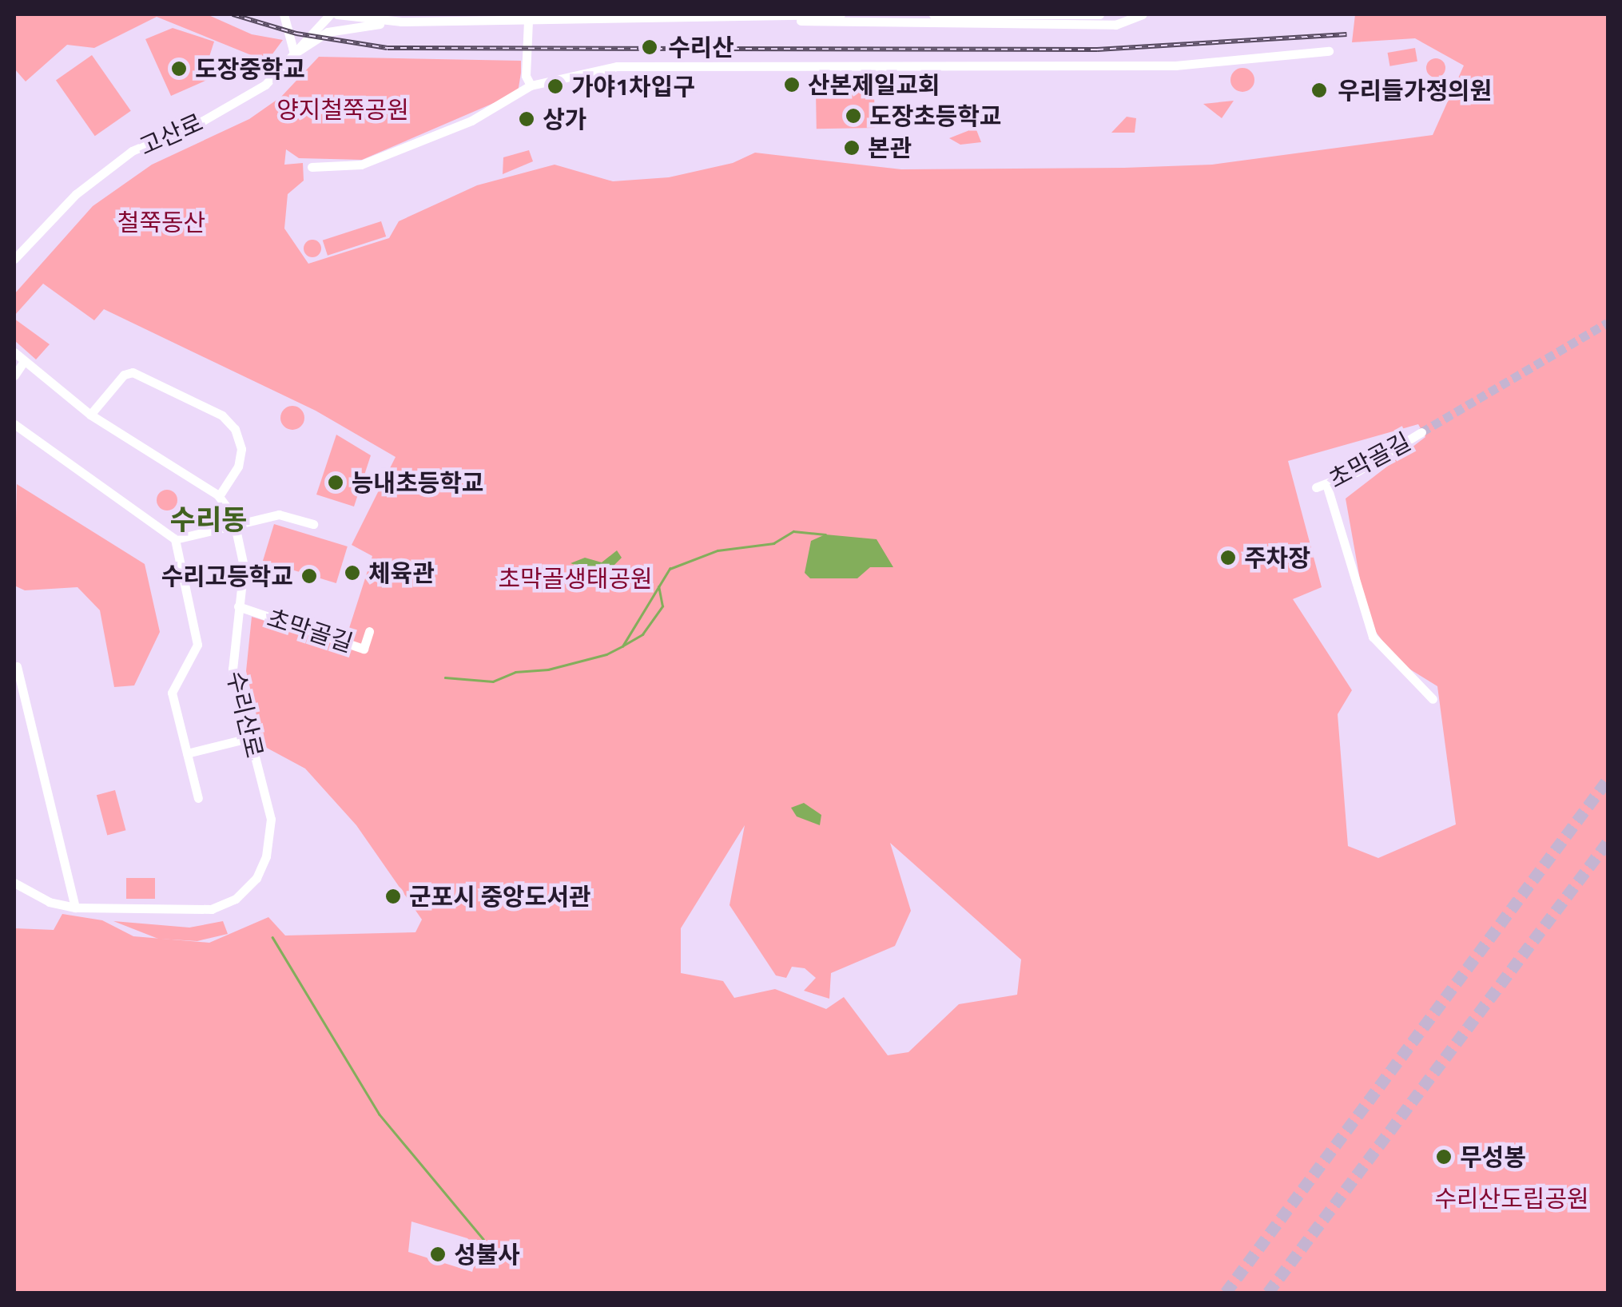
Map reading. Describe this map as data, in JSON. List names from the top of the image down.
{
  "streets": {
    "street": ["고산로", "초막골길", "수리산로"]
  },
  "crossings": [
    ["초막골길", "수리산로"]
  ],
  "districts": ["수리동"],
  "parks": [
    "양지철쭉공원",
    "철쭉동산",
    "초막골생태공원",
    "수리산도립공원"
  ],
  "places": [
    "수리산",
    "도장중학교",
    "산본제일교회",
    "가야1차입구",
    "우리들가정의원",
    "도장초등학교",
    "상가",
    "본관",
    "능내초등학교",
    "주차장",
    "체육관",
    "수리고등학교",
    "군포시 중앙도서관",
    "무성봉",
    "성불사"
  ]
}
